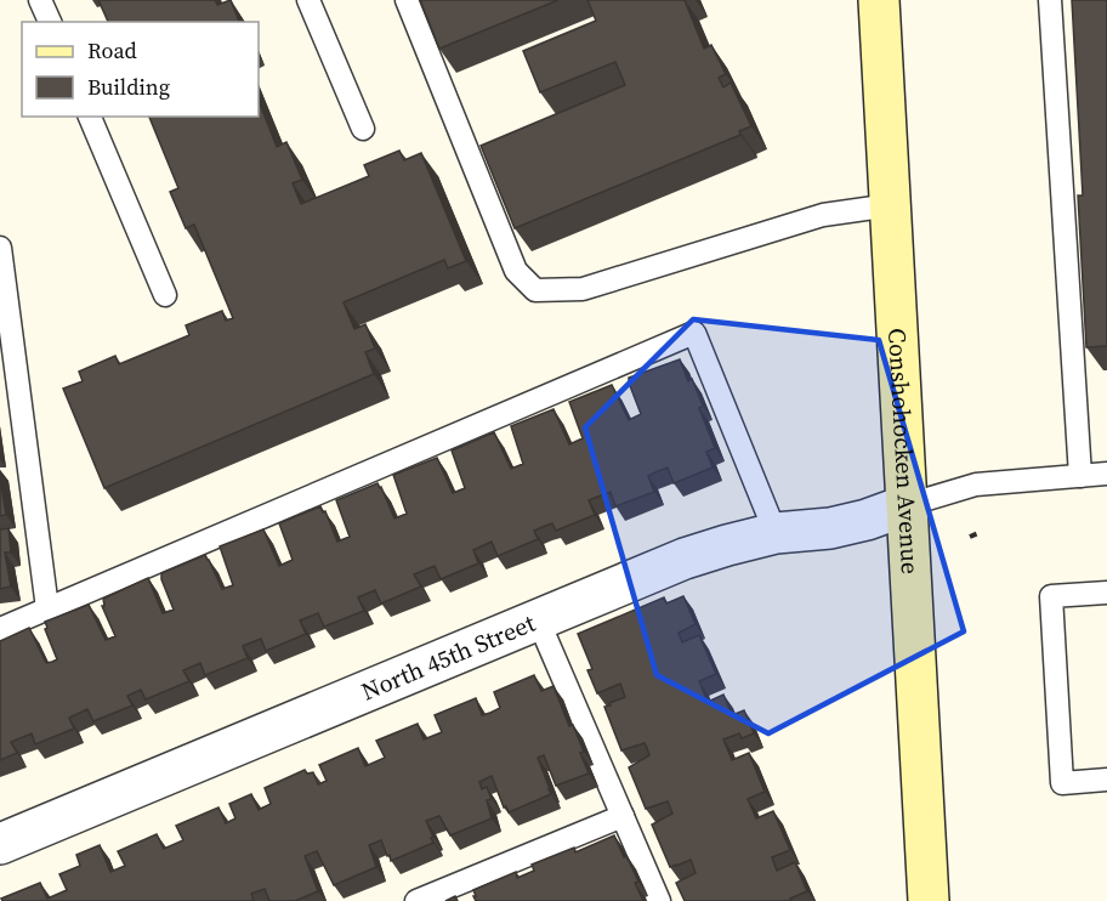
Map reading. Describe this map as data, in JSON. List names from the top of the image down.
{
  "streets": {
    "main road": ["Conshohocken Avenue"],
    "street": ["North 45th Street"]
  },
  "crossings": [
    ["Conshohocken Avenue", "North 45th Street"]
  ],
  "legend": ["Road", "Building"]
}
